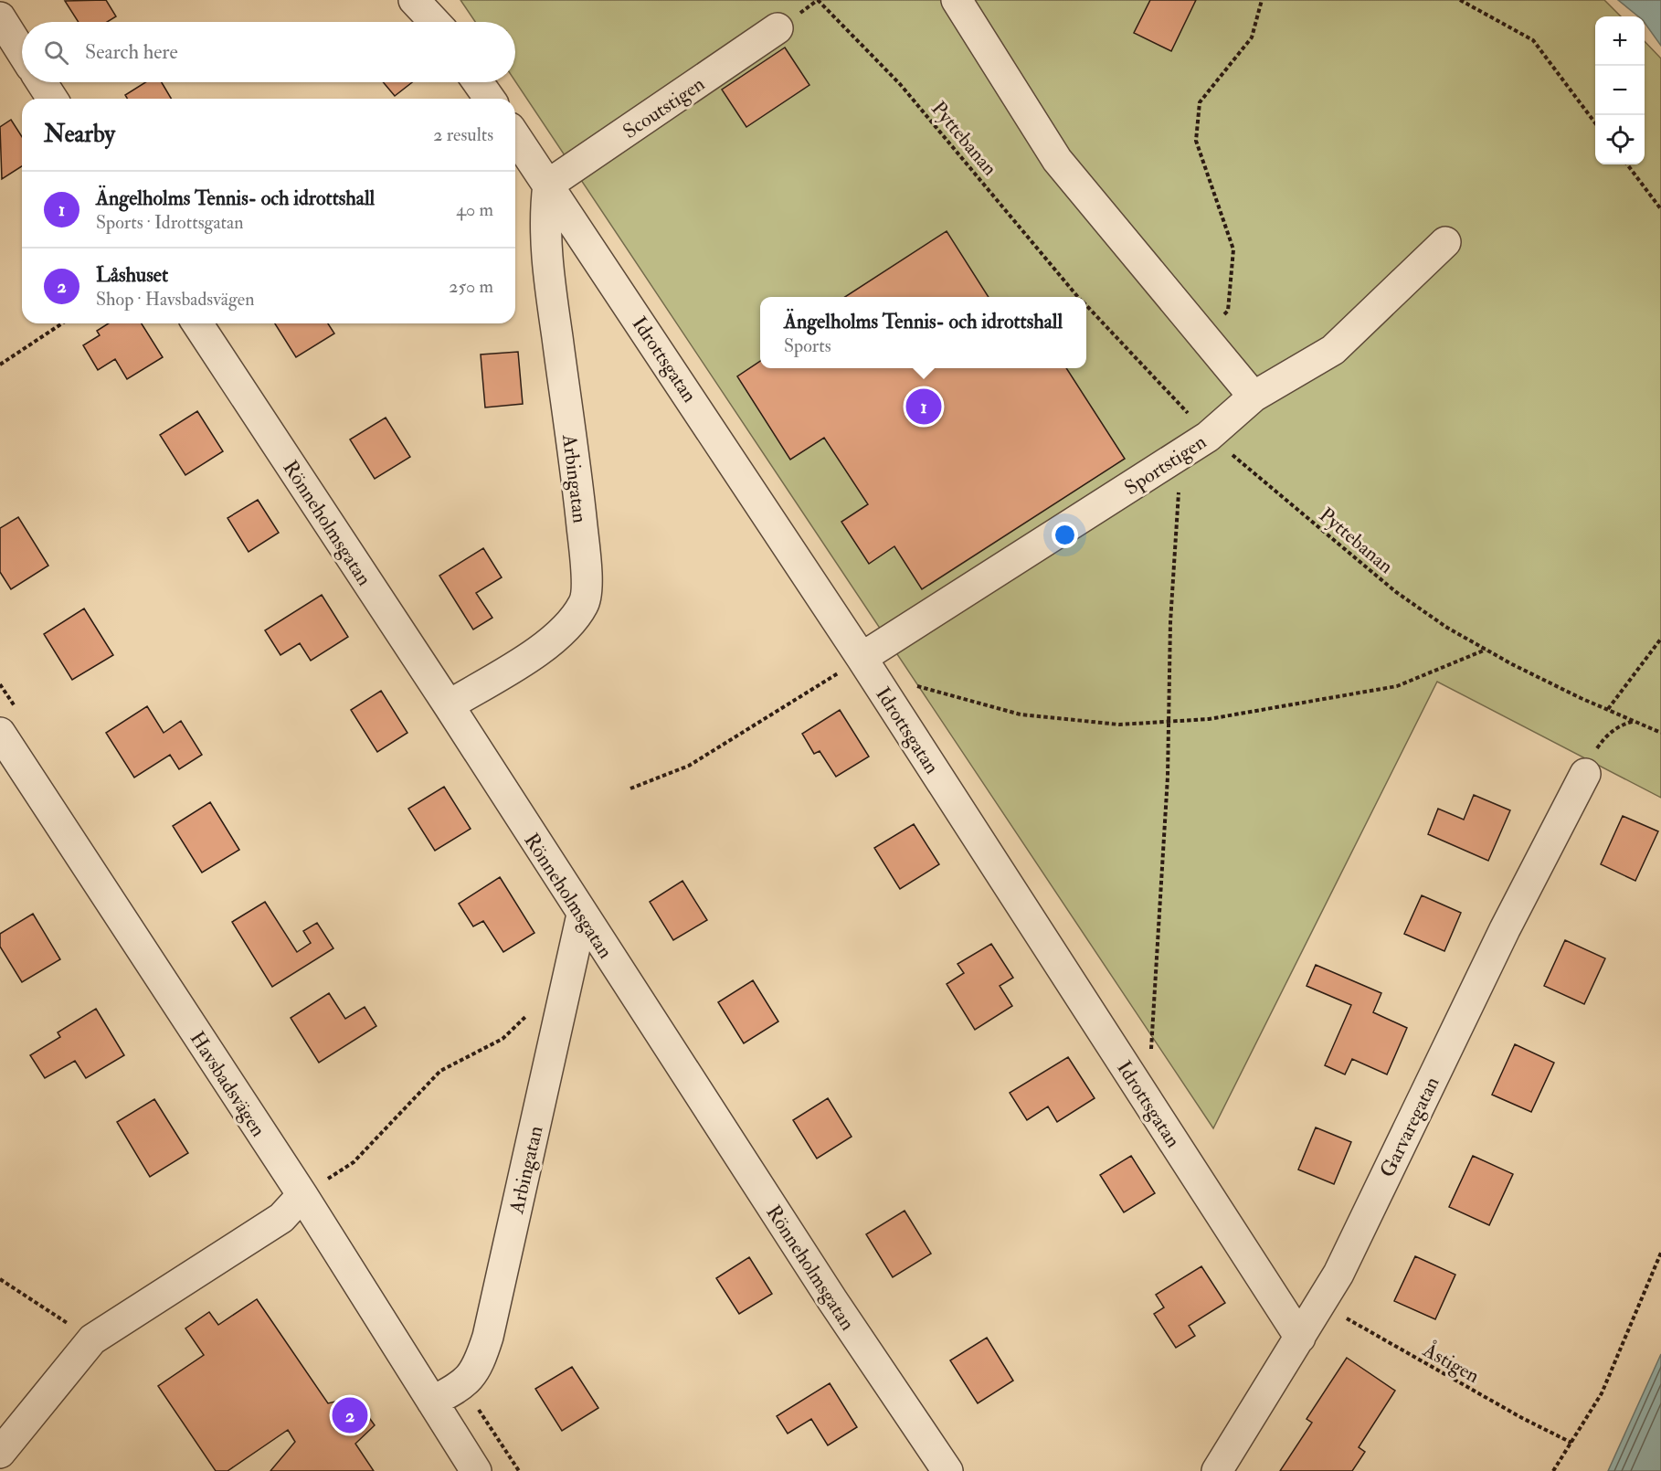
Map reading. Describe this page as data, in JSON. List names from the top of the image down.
{
  "streets": {
    "street": [
      "Scoutstigen",
      "Idrottsgatan",
      "Sportstigen",
      "Arbingatan",
      "Rönneholmsgatan",
      "Havsbadsvägen",
      "Garvaregatan"
    ],
    "path": ["Pyttebanan", "Åstigen"]
  },
  "crossings": [
    ["Scoutstigen", "Idrottsgatan"],
    ["Scoutstigen", "Arbingatan"],
    ["Pyttebanan", "Sportstigen"],
    ["Idrottsgatan", "Sportstigen"],
    ["Idrottsgatan", "Arbingatan"],
    ["Idrottsgatan", "Garvaregatan"],
    ["Arbingatan", "Rönneholmsgatan"],
    ["Arbingatan", "Havsbadsvägen"],
    ["Garvaregatan", "Åstigen"]
  ],
  "page": {
    "map_buttons": ["+", "−"],
    "search": "Search here",
    "heading": ["Nearby", "2 results"],
    "list": [
      {
        "mark": "1",
        "name": "Ängelholms Tennis- och idrottshall",
        "note": "Sports · Idrottsgatan",
        "value": "40 m"
      },
      {
        "mark": "2",
        "name": "Låshuset",
        "note": "Shop · Havsbadsvägen",
        "value": "250 m"
      }
    ],
    "popup": ["Ängelholms Tennis- och idrottshall", "Sports"],
    "pins": ["1", "2"]
  }
}
